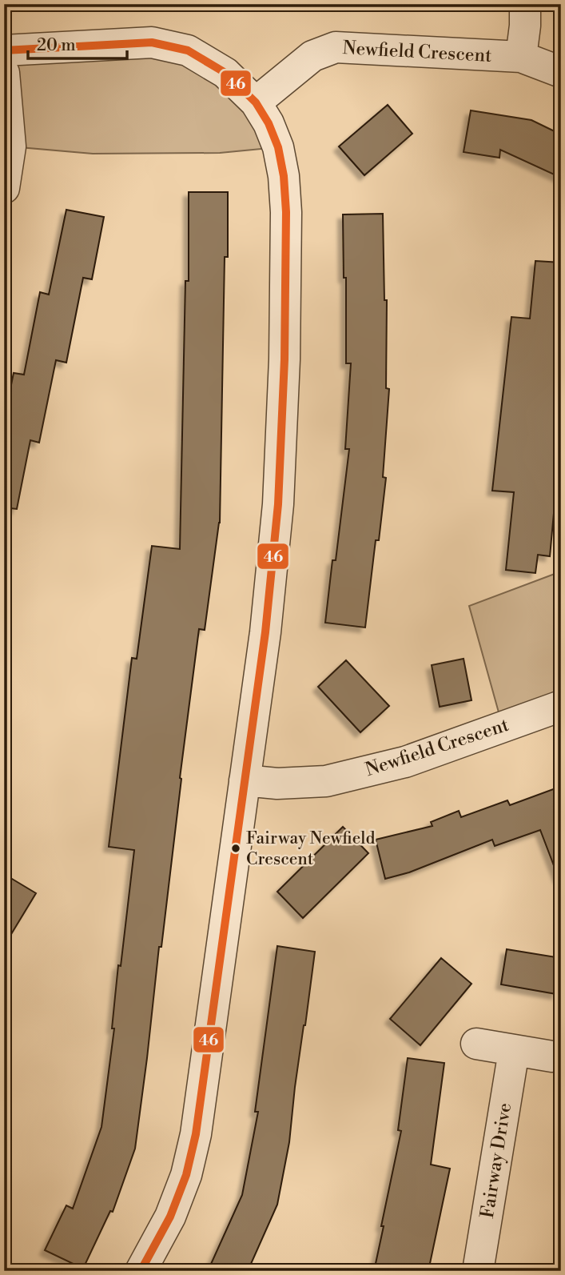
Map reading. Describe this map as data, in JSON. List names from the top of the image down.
{
  "streets": {
    "street": ["Newfield Crescent", "Fairway Drive"]
  },
  "places": ["Fairway Newfield Crescent"],
  "lines": ["transit line 46"],
  "scale_bar": "20 m"
}
